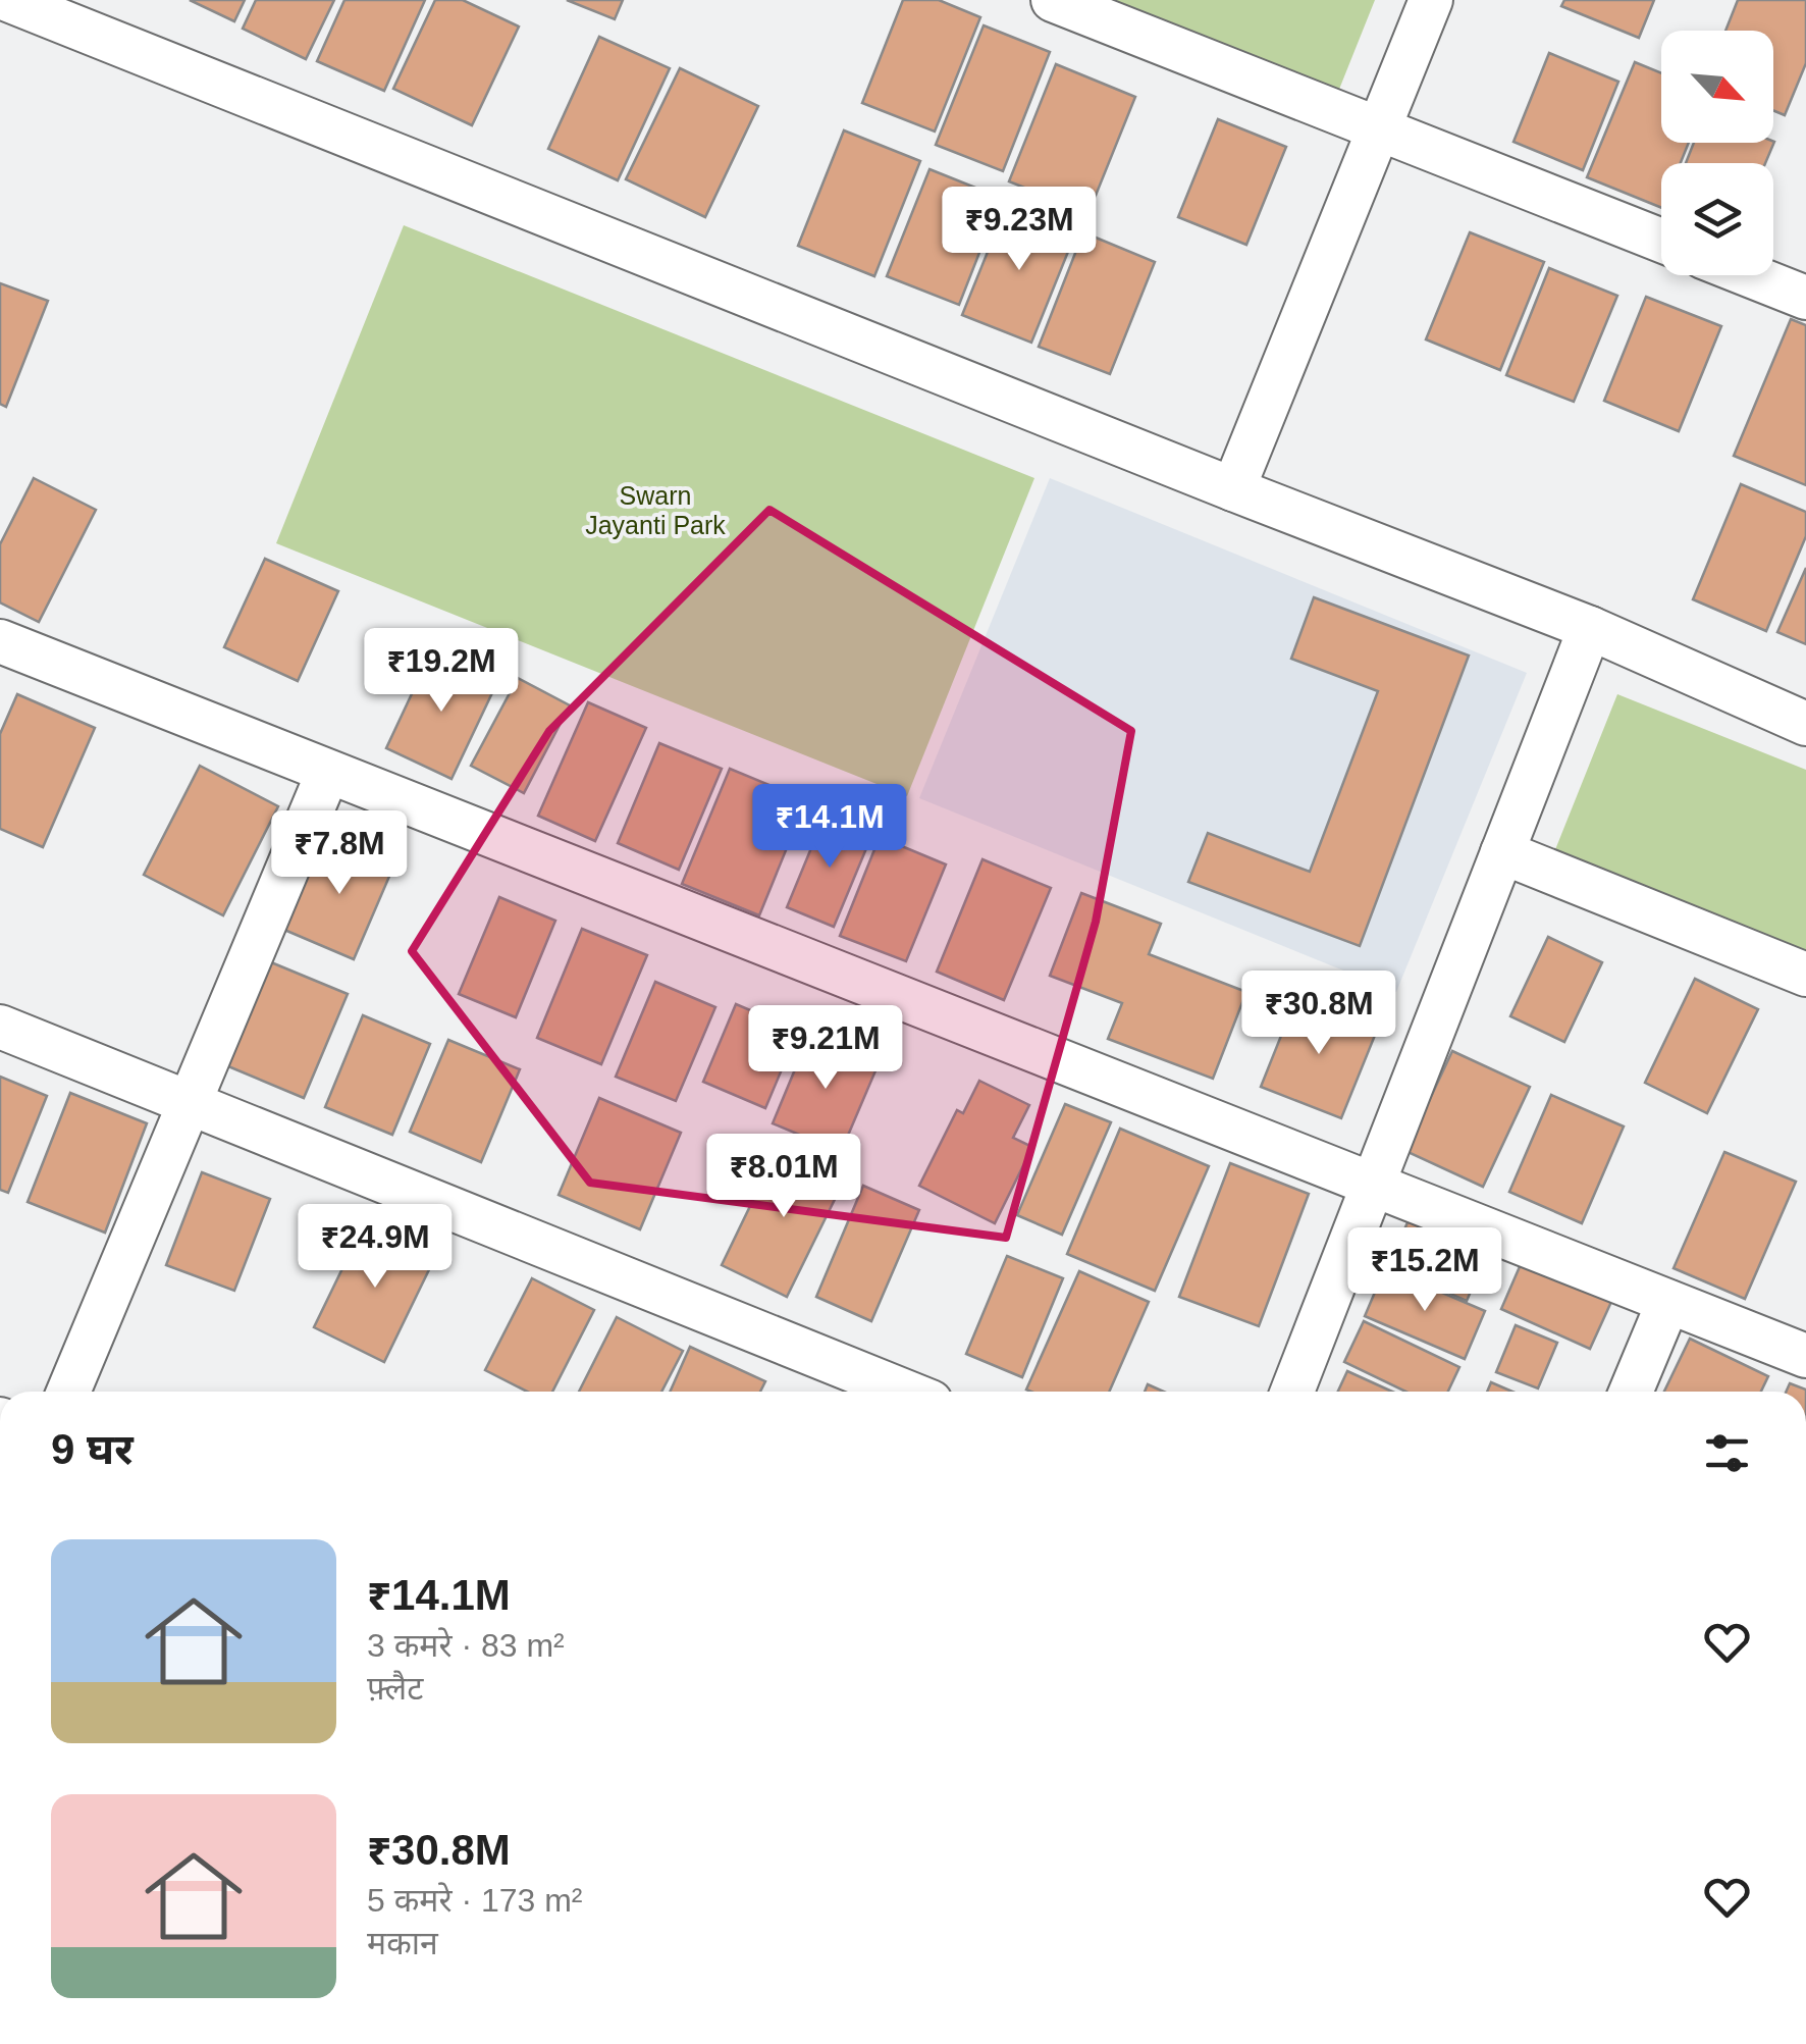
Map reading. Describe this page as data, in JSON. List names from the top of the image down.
{
  "parks": ["Swarn Jayanti Park"],
  "north": "bottom right",
  "page": {
    "price": [
      "₹9.23M",
      "₹19.2M",
      "₹14.1M",
      "₹7.8M",
      "₹30.8M",
      "₹9.21M",
      "₹8.01M",
      "₹24.9M",
      "₹15.2M"
    ],
    "heading": "9 घर",
    "list": [
      {
        "name": "₹14.1M",
        "note": "3 कमरे · 83 m² · फ़्लैट"
      },
      {
        "name": "₹30.8M",
        "note": "5 कमरे · 173 m² · मकान"
      }
    ]
  }
}
